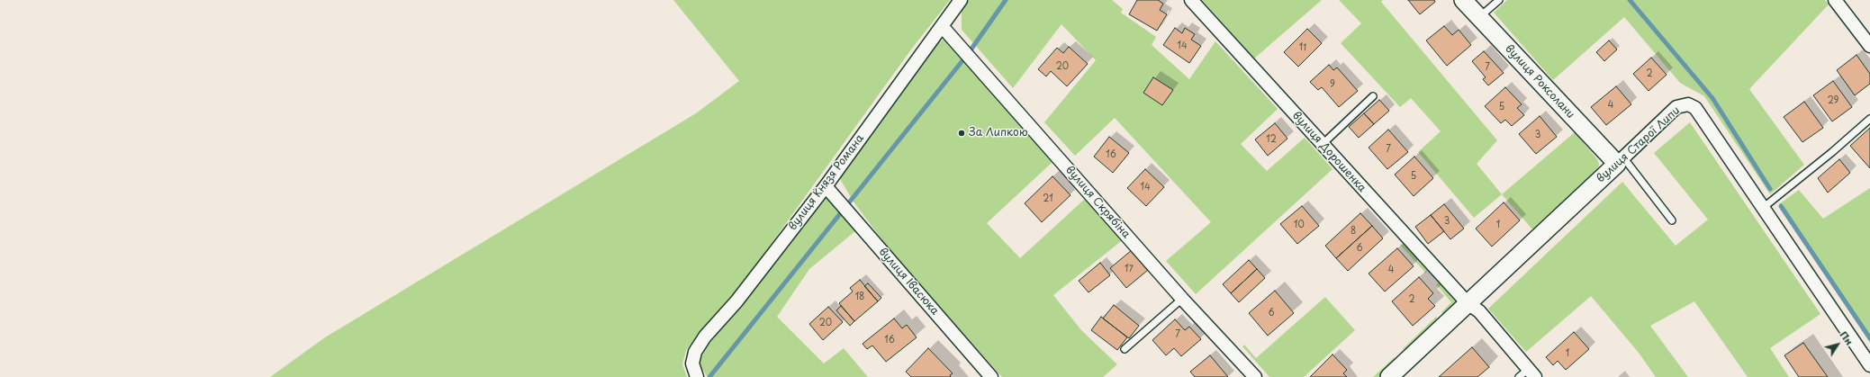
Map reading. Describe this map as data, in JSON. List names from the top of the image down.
{
  "streets": {
    "street": [
      "вулиця Роксолани",
      "вулиця Старої Липи",
      "вулиця Дорошенка",
      "вулиця Князя Романа",
      "вулиця Скрябіна",
      "вулиця Івасюка"
    ]
  },
  "crossings": [
    ["вулиця Роксолани", "вулиця Старої Липи"],
    ["вулиця Старої Липи", "вулиця Дорошенка"],
    ["вулиця Князя Романа", "вулиця Скрябіна"],
    ["вулиця Князя Романа", "вулиця Івасюка"]
  ],
  "places": ["За Липкою"],
  "house_numbers": [
    "14",
    "11",
    "20",
    "7",
    "2",
    "9",
    "29",
    "4",
    "5",
    "3",
    "12",
    "7",
    "16",
    "5",
    "14",
    "21",
    "3",
    "10",
    "1",
    "8",
    "6",
    "17",
    "4",
    "18",
    "2",
    "6",
    "20",
    "7",
    "16",
    "1"
  ],
  "north": "top right"
}
